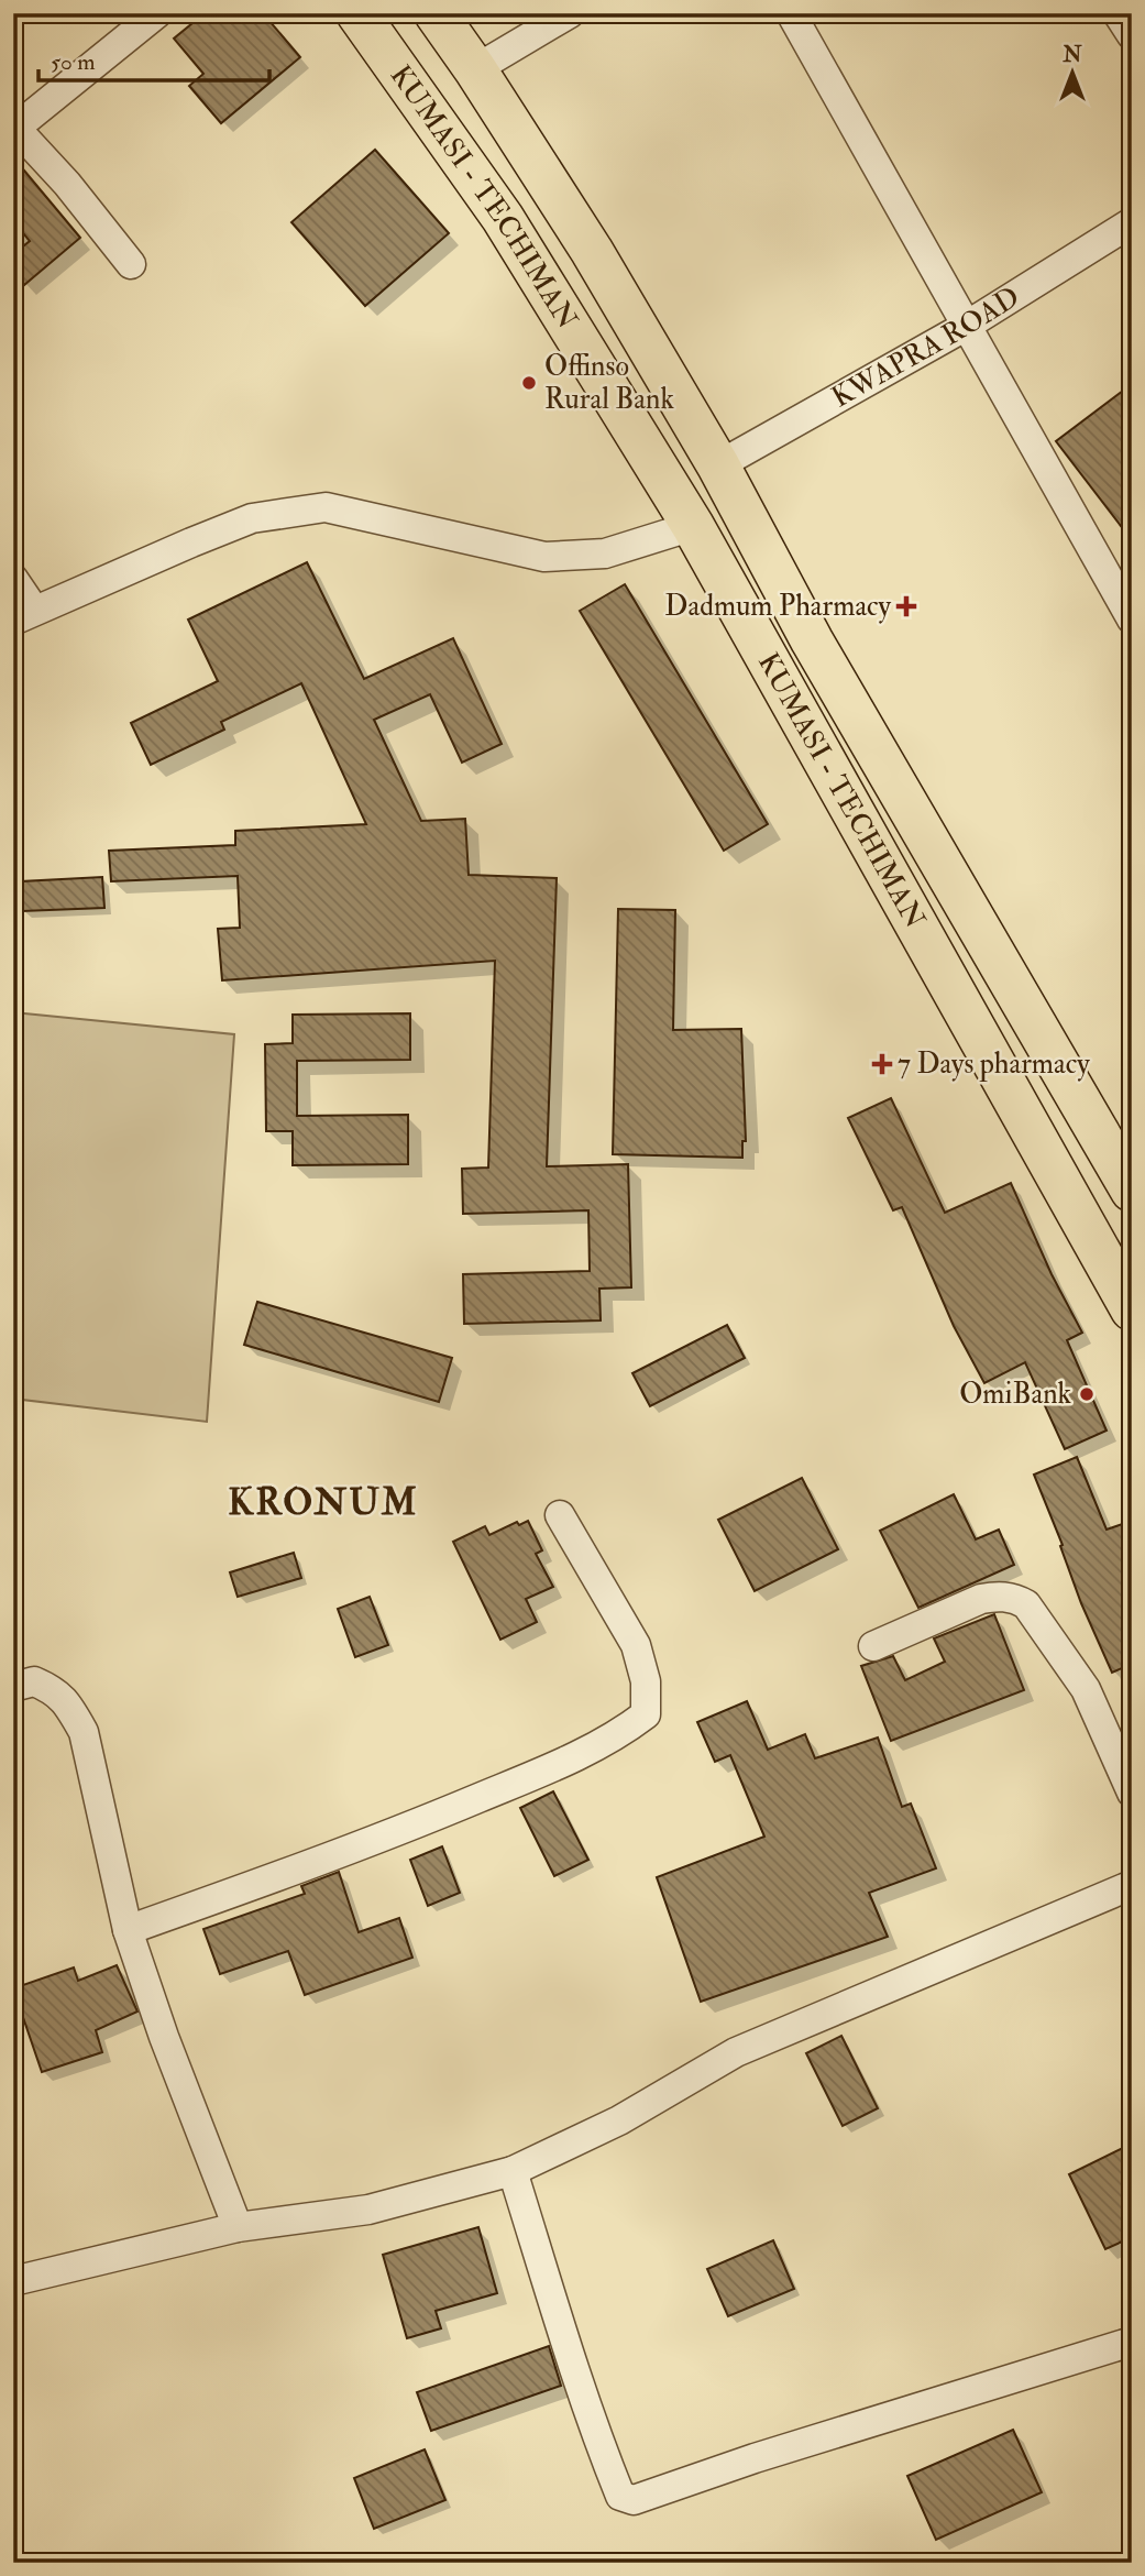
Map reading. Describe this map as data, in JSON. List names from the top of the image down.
{
  "streets": {
    "highway": ["KUMASI - TECHIMAN"],
    "street": ["KWAPRA ROAD"]
  },
  "districts": ["KRONUM"],
  "places": {
    "other": ["Offinso Rural Bank", "OmiBank"],
    "health": ["Dadmum Pharmacy", "7 Days pharmacy"]
  },
  "scale_bar": "50 m",
  "north": "top"
}
